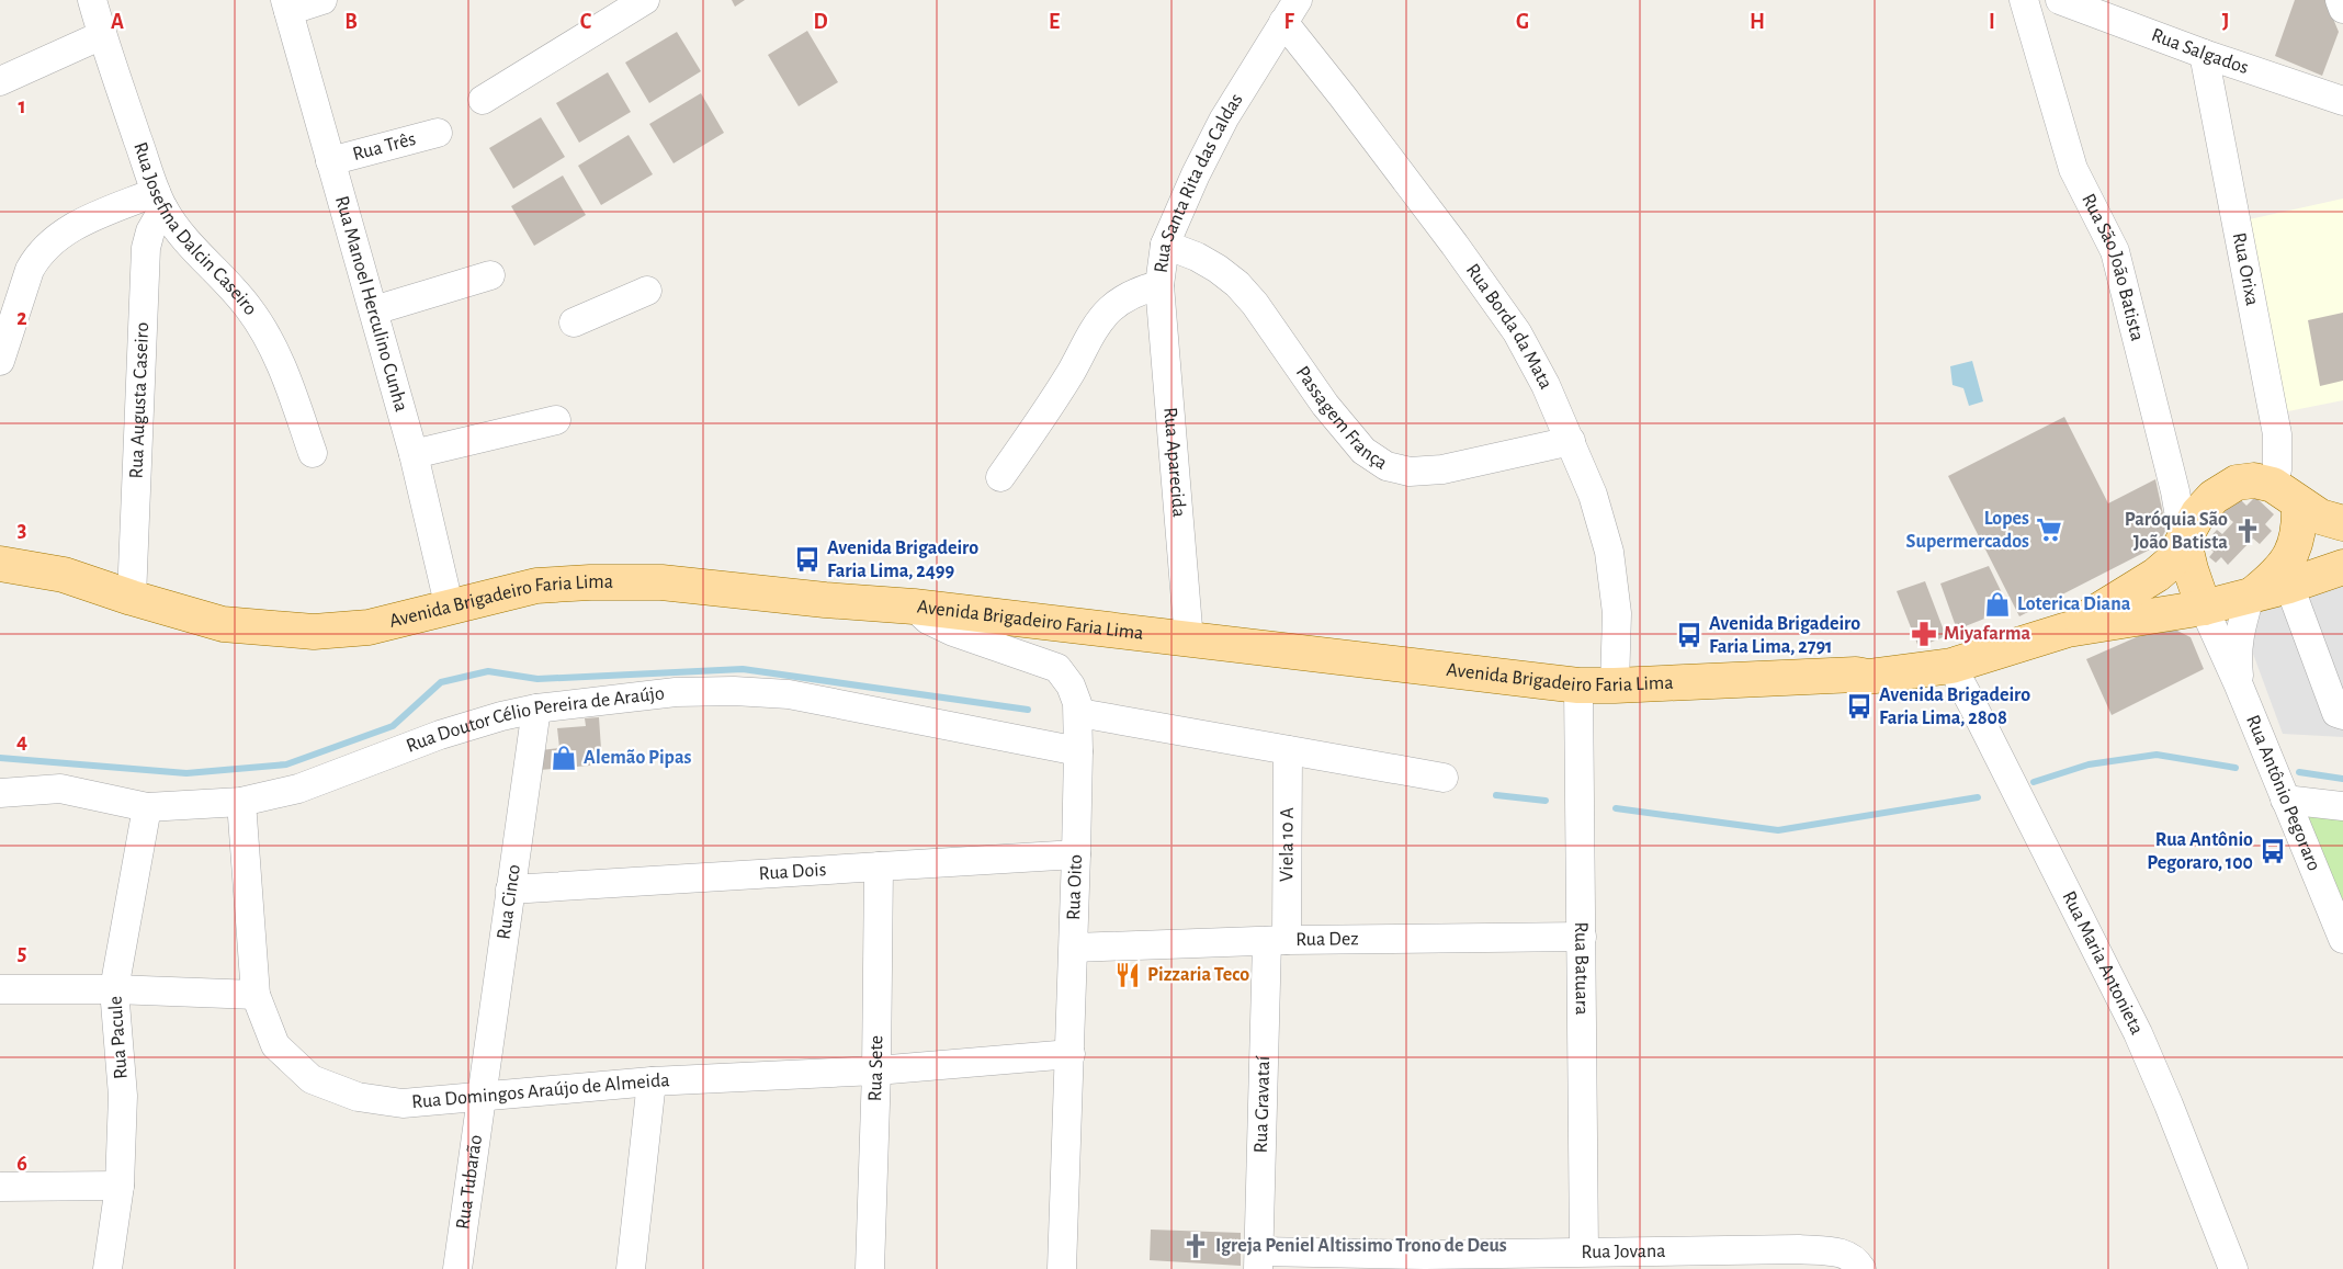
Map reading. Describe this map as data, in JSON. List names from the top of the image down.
{
  "streets": {
    "main road": ["Avenida Brigadeiro Faria Lima"],
    "street": [
      "Rua Salgados",
      "Rua Três",
      "Rua Santa Rita das Caldas",
      "Rua Josefina Dalcin Caseiro",
      "Rua São João Batista",
      "Rua Orixa",
      "Rua Manoel Herculino Cunha",
      "Rua Borda da Mata",
      "Rua Augusta Caseiro",
      "Passagem França",
      "Rua Aparecida",
      "Rua Doutor Célio Pereira de Araújo",
      "Rua Antônio Pegoraro",
      "Viela 10 A",
      "Rua Dois",
      "Rua Oito",
      "Rua Cinco",
      "Rua Dez",
      "Rua Maria Antonieta",
      "Rua Batuara",
      "Rua Pacule",
      "Rua Sete",
      "Rua Domingos Araújo de Almeida",
      "Rua Gravataí",
      "Rua Tubarão",
      "Rua Jovana"
    ]
  },
  "crossings": [
    ["Rua Salgados", "Rua Orixa"],
    ["Rua Três", "Rua Manoel Herculino Cunha"],
    ["Rua Santa Rita das Caldas", "Rua Borda da Mata"],
    ["Rua Santa Rita das Caldas", "Passagem França"],
    ["Rua Santa Rita das Caldas", "Rua Aparecida"],
    ["Rua Josefina Dalcin Caseiro", "Rua Augusta Caseiro"],
    ["Rua São João Batista", "Rua Orixa"],
    ["Rua São João Batista", "Avenida Brigadeiro Faria Lima"],
    ["Rua São João Batista", "Rua Antônio Pegoraro"],
    ["Rua Orixa", "Avenida Brigadeiro Faria Lima"],
    ["Rua Orixa", "Rua Antônio Pegoraro"],
    ["Rua Manoel Herculino Cunha", "Avenida Brigadeiro Faria Lima"],
    ["Rua Borda da Mata", "Passagem França"],
    ["Rua Borda da Mata", "Avenida Brigadeiro Faria Lima"],
    ["Rua Augusta Caseiro", "Avenida Brigadeiro Faria Lima"],
    ["Rua Aparecida", "Avenida Brigadeiro Faria Lima"],
    ["Avenida Brigadeiro Faria Lima", "Rua Antônio Pegoraro"],
    ["Avenida Brigadeiro Faria Lima", "Rua Oito"],
    ["Avenida Brigadeiro Faria Lima", "Rua Maria Antonieta"],
    ["Avenida Brigadeiro Faria Lima", "Rua Batuara"],
    ["Rua Doutor Célio Pereira de Araújo", "Rua Oito"],
    ["Rua Doutor Célio Pereira de Araújo", "Rua Cinco"],
    ["Rua Doutor Célio Pereira de Araújo", "Rua Pacule"],
    ["Rua Doutor Célio Pereira de Araújo", "Rua Domingos Araújo de Almeida"],
    ["Viela 10 A", "Rua Dez"],
    ["Viela 10 A", "Rua Gravataí"],
    ["Rua Dois", "Rua Oito"],
    ["Rua Dois", "Rua Cinco"],
    ["Rua Dois", "Rua Sete"],
    ["Rua Oito", "Rua Dez"],
    ["Rua Oito", "Rua Domingos Araújo de Almeida"],
    ["Rua Cinco", "Rua Domingos Araújo de Almeida"],
    ["Rua Cinco", "Rua Tubarão"],
    ["Rua Dez", "Rua Batuara"],
    ["Rua Dez", "Rua Gravataí"],
    ["Rua Batuara", "Rua Jovana"],
    ["Rua Sete", "Rua Domingos Araújo de Almeida"],
    ["Rua Domingos Araújo de Almeida", "Rua Tubarão"],
    ["Rua Gravataí", "Rua Jovana"]
  ],
  "places": {
    "supermarket": ["Lopes Supermercados"],
    "church": ["Paróquia São João Batista", "Igreja Peniel Altissimo Trono de Deus"],
    "bus stop": [
      "Avenida Brigadeiro Faria Lima, 2499",
      "Avenida Brigadeiro Faria Lima, 2791",
      "Avenida Brigadeiro Faria Lima, 2808",
      "Rua Antônio Pegoraro, 100"
    ],
    "shop": ["Loterica Diana", "Alemão Pipas"],
    "pharmacy": ["Miyafarma"],
    "restaurant": ["Pizzaria Teco"]
  },
  "grid": {
    "columns": [
      "A",
      "B",
      "C",
      "D",
      "E",
      "F",
      "G",
      "H",
      "I",
      "J"
    ],
    "rows": [
      "1",
      "2",
      "3",
      "4",
      "5",
      "6"
    ]
  }
}
